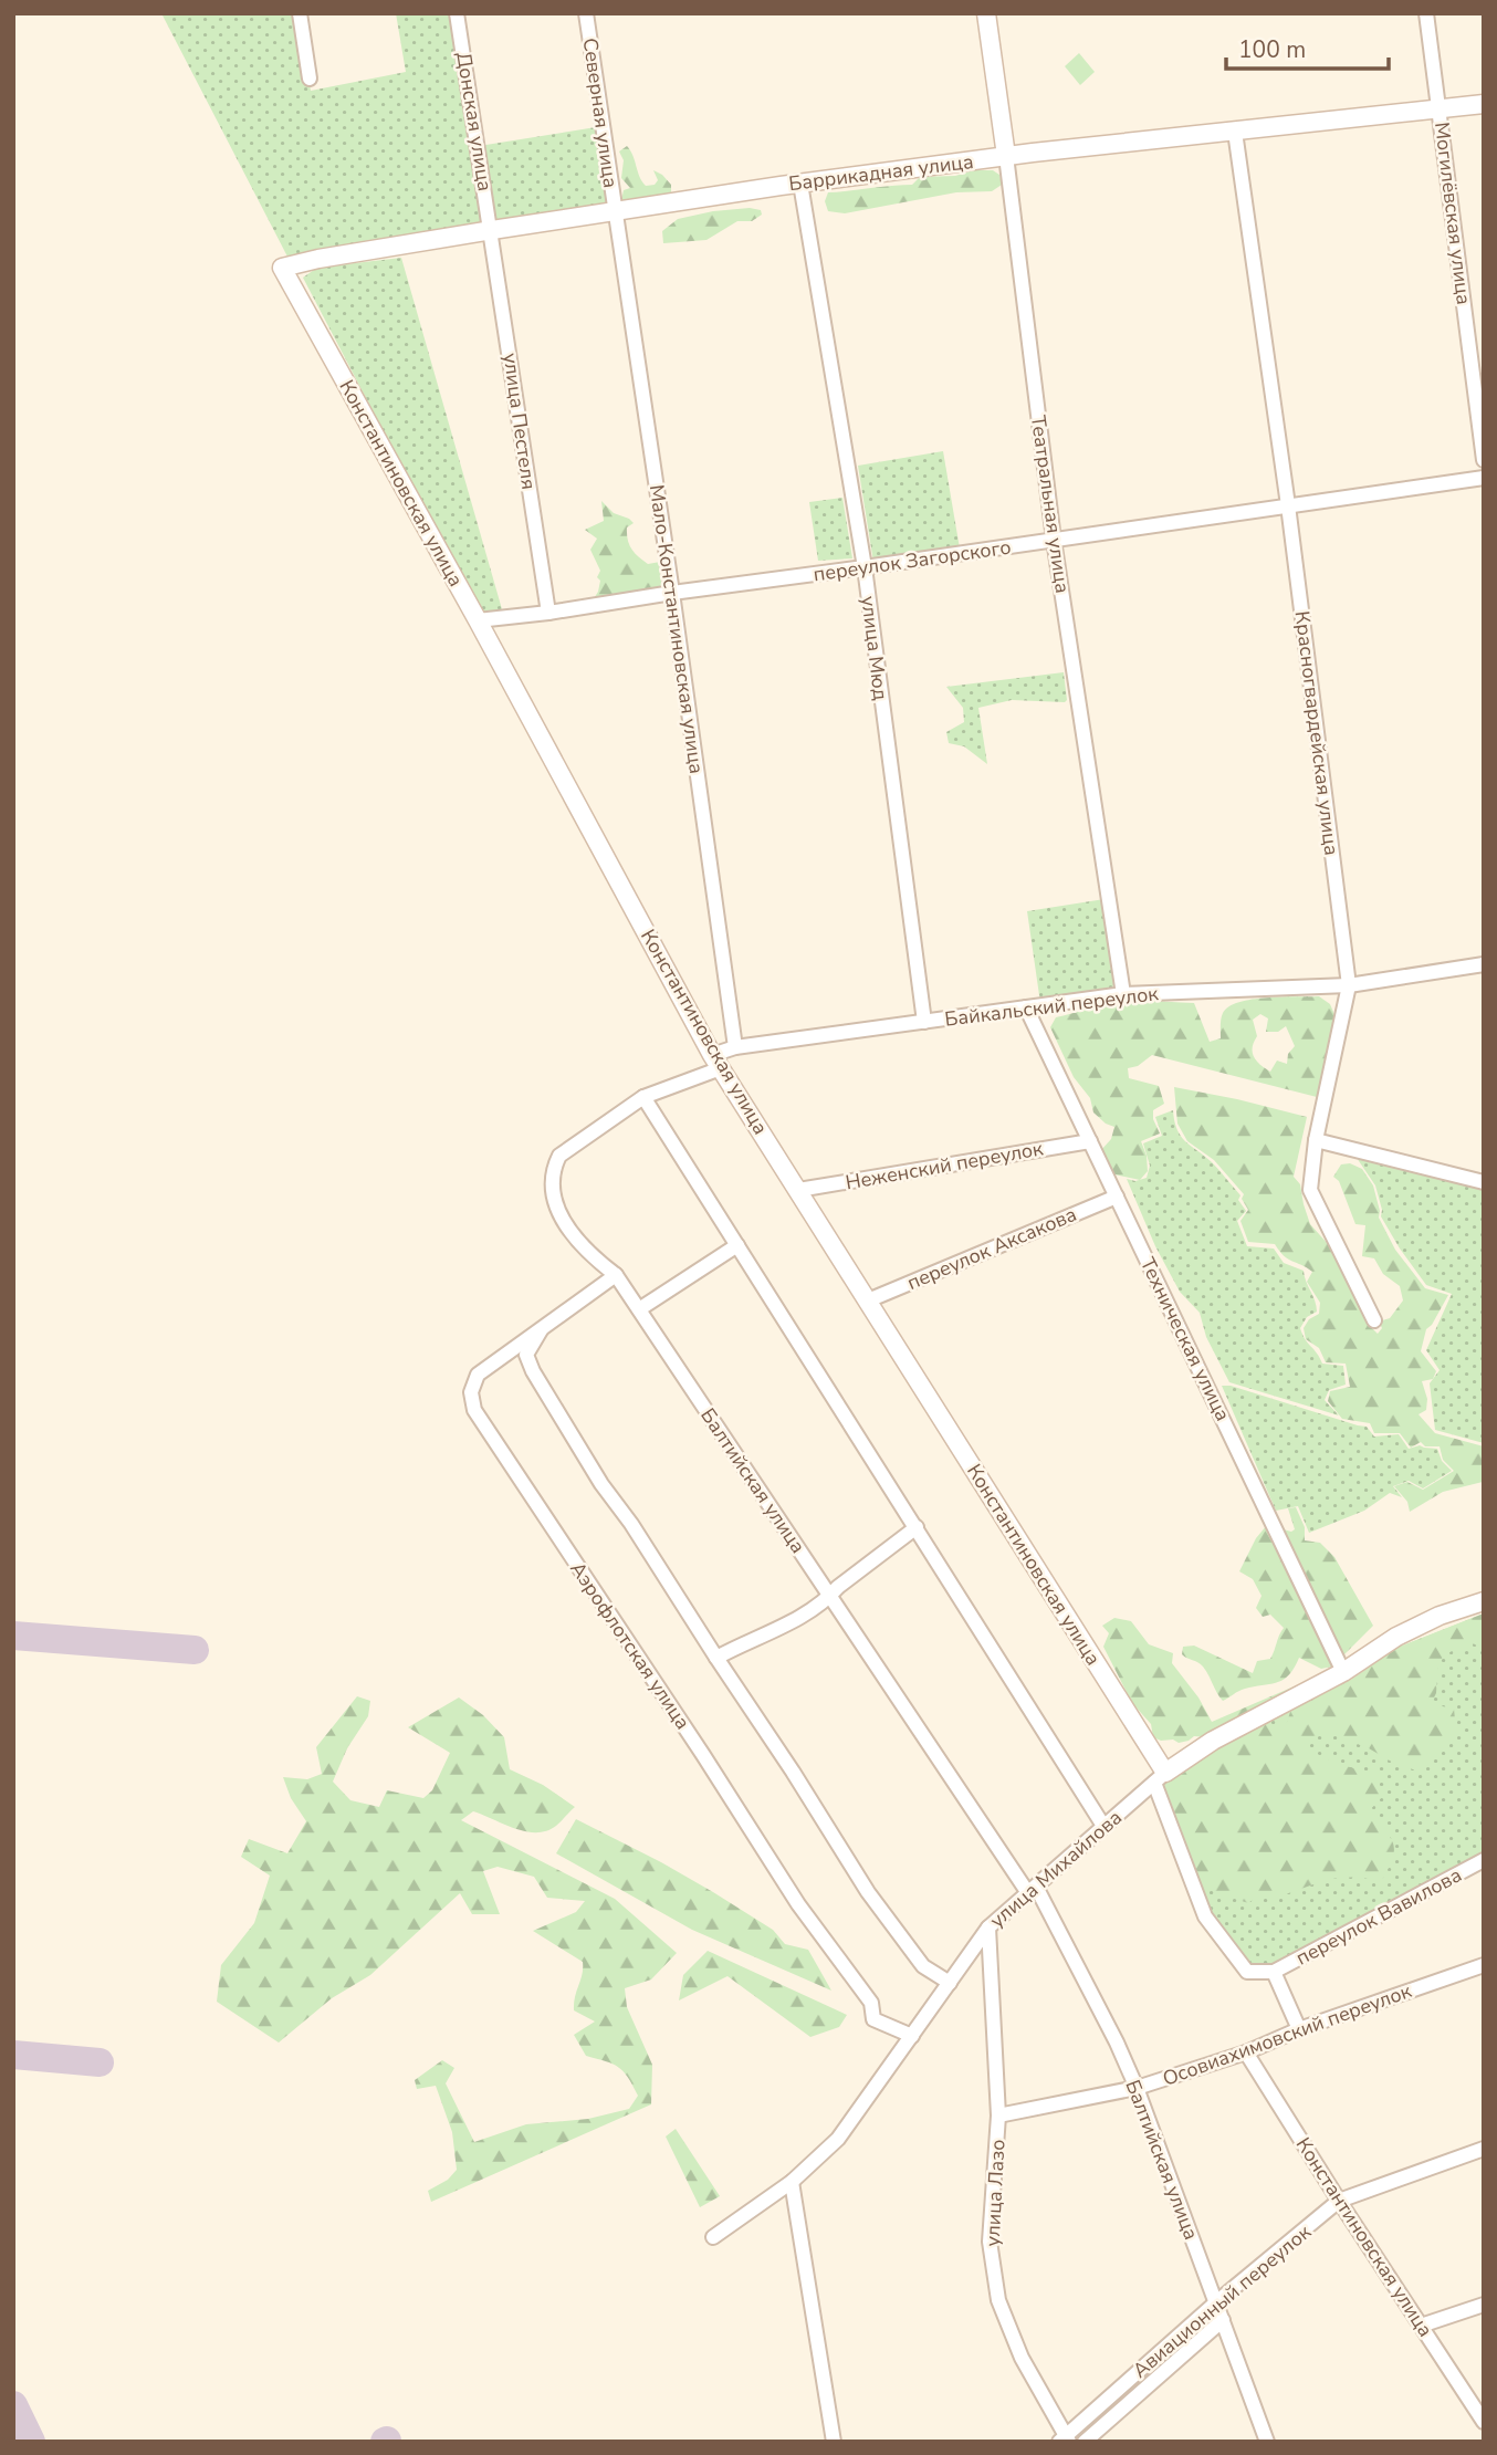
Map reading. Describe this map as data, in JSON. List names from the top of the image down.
{
  "streets": {
    "street": [
      "Северная улица",
      "Донская улица",
      "Баррикадная улица",
      "Могилёвская улица",
      "улица Пестеля",
      "Константиновская улица",
      "Театральная улица",
      "переулок Загорского",
      "Мало-Константиновская улица",
      "улица Мюд",
      "Красногвардейская улица",
      "Байкальский переулок",
      "Неженский переулок",
      "переулок Аксакова",
      "Техническая улица",
      "Балтийская улица",
      "Аэрофлотская улица",
      "улица Михайлова",
      "переулок Вавилова",
      "Осовиахимовский переулок",
      "улица Лазо",
      "Авиационный переулок"
    ]
  },
  "crossings": [
    ["Северная улица", "Баррикадная улица"],
    ["Северная улица", "Мало-Константиновская улица"],
    ["Донская улица", "Баррикадная улица"],
    ["Донская улица", "улица Пестеля"],
    ["Баррикадная улица", "Могилёвская улица"],
    ["Баррикадная улица", "улица Пестеля"],
    ["Баррикадная улица", "Константиновская улица"],
    ["Баррикадная улица", "Театральная улица"],
    ["Баррикадная улица", "Мало-Константиновская улица"],
    ["Баррикадная улица", "улица Мюд"],
    ["Баррикадная улица", "Красногвардейская улица"],
    ["улица Пестеля", "переулок Загорского"],
    ["Константиновская улица", "переулок Загорского"],
    ["Константиновская улица", "Байкальский переулок"],
    ["Константиновская улица", "Неженский переулок"],
    ["Константиновская улица", "переулок Аксакова"],
    ["Константиновская улица", "улица Михайлова"],
    ["Константиновская улица", "переулок Вавилова"],
    ["Константиновская улица", "Осовиахимовский переулок"],
    ["Константиновская улица", "Авиационный переулок"],
    ["Театральная улица", "переулок Загорского"],
    ["Театральная улица", "Байкальский переулок"],
    ["переулок Загорского", "Мало-Константиновская улица"],
    ["переулок Загорского", "улица Мюд"],
    ["переулок Загорского", "Красногвардейская улица"],
    ["Мало-Константиновская улица", "Байкальский переулок"],
    ["улица Мюд", "Байкальский переулок"],
    ["Красногвардейская улица", "Байкальский переулок"],
    ["Байкальский переулок", "Техническая улица"],
    ["Байкальский переулок", "Балтийская улица"],
    ["Неженский переулок", "Техническая улица"],
    ["переулок Аксакова", "Техническая улица"],
    ["Техническая улица", "улица Михайлова"],
    ["Балтийская улица", "Аэрофлотская улица"],
    ["Балтийская улица", "улица Михайлова"],
    ["Балтийская улица", "Осовиахимовский переулок"],
    ["Балтийская улица", "Авиационный переулок"],
    ["Аэрофлотская улица", "улица Михайлова"],
    ["улица Михайлова", "улица Лазо"],
    ["Осовиахимовский переулок", "улица Лазо"],
    ["улица Лазо", "Авиационный переулок"]
  ],
  "scale_bar": "100 m"
}
